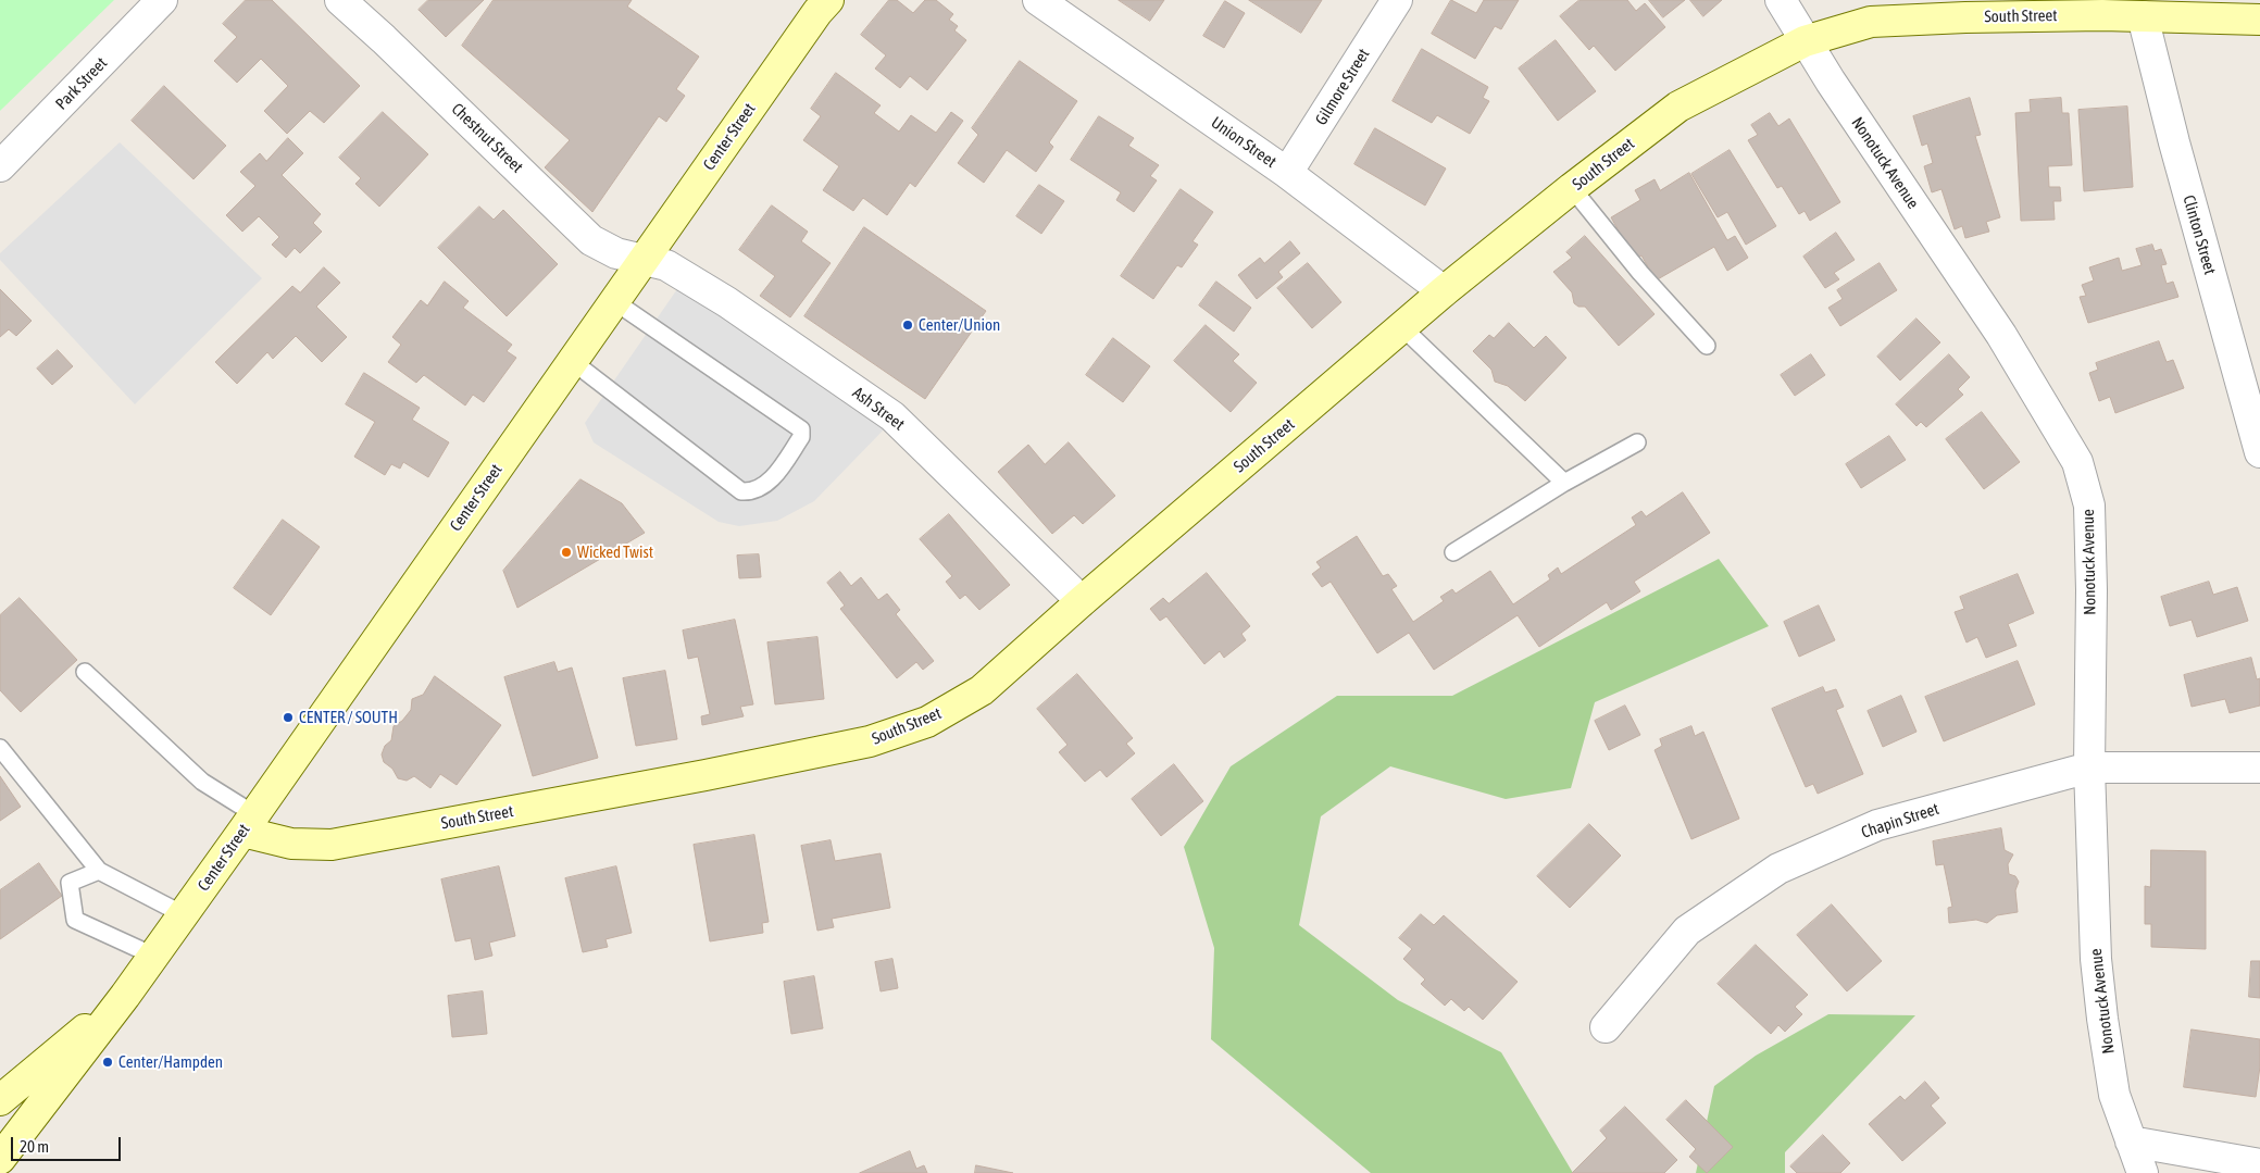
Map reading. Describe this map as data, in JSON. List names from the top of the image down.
{
  "streets": {
    "street": [
      "South Street",
      "Park Street",
      "Gilmore Street",
      "Center Street",
      "Chestnut Street",
      "Union Street",
      "Nonotuck Avenue",
      "Clinton Street",
      "Ash Street",
      "Chapin Street"
    ]
  },
  "crossings": [
    ["South Street", "Center Street"],
    ["South Street", "Union Street"],
    ["South Street", "Nonotuck Avenue"],
    ["South Street", "Clinton Street"],
    ["South Street", "Ash Street"],
    ["Gilmore Street", "Union Street"],
    ["Center Street", "Chestnut Street"],
    ["Center Street", "Ash Street"],
    ["Chestnut Street", "Ash Street"],
    ["Nonotuck Avenue", "Chapin Street"]
  ],
  "places": [
    "Center/Union",
    "Wicked Twist",
    "CENTER / SOUTH",
    "Center/Hampden"
  ],
  "scale_bar": "20 m"
}
